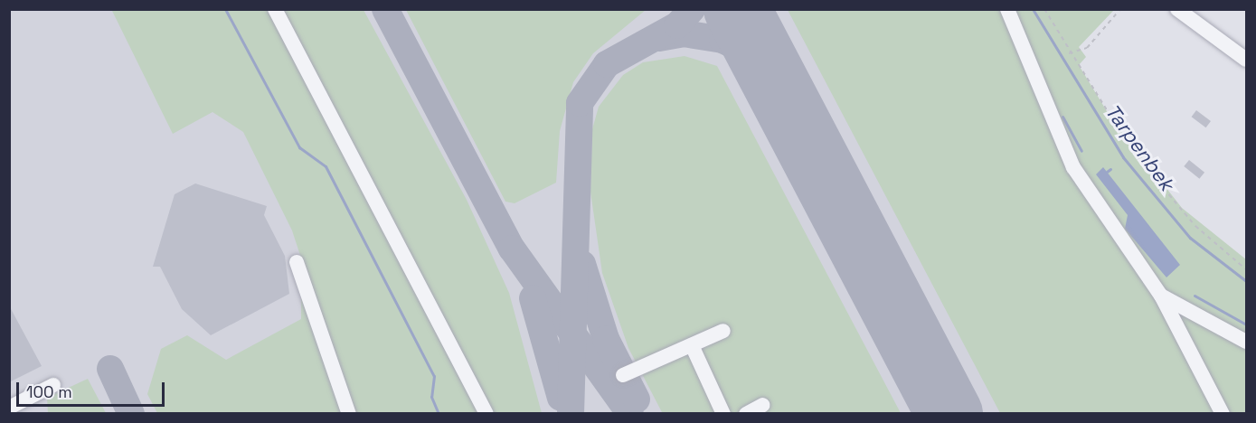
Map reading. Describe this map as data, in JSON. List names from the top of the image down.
{
  "water": ["Tarpenbek"],
  "scale_bar": "100 m"
}
